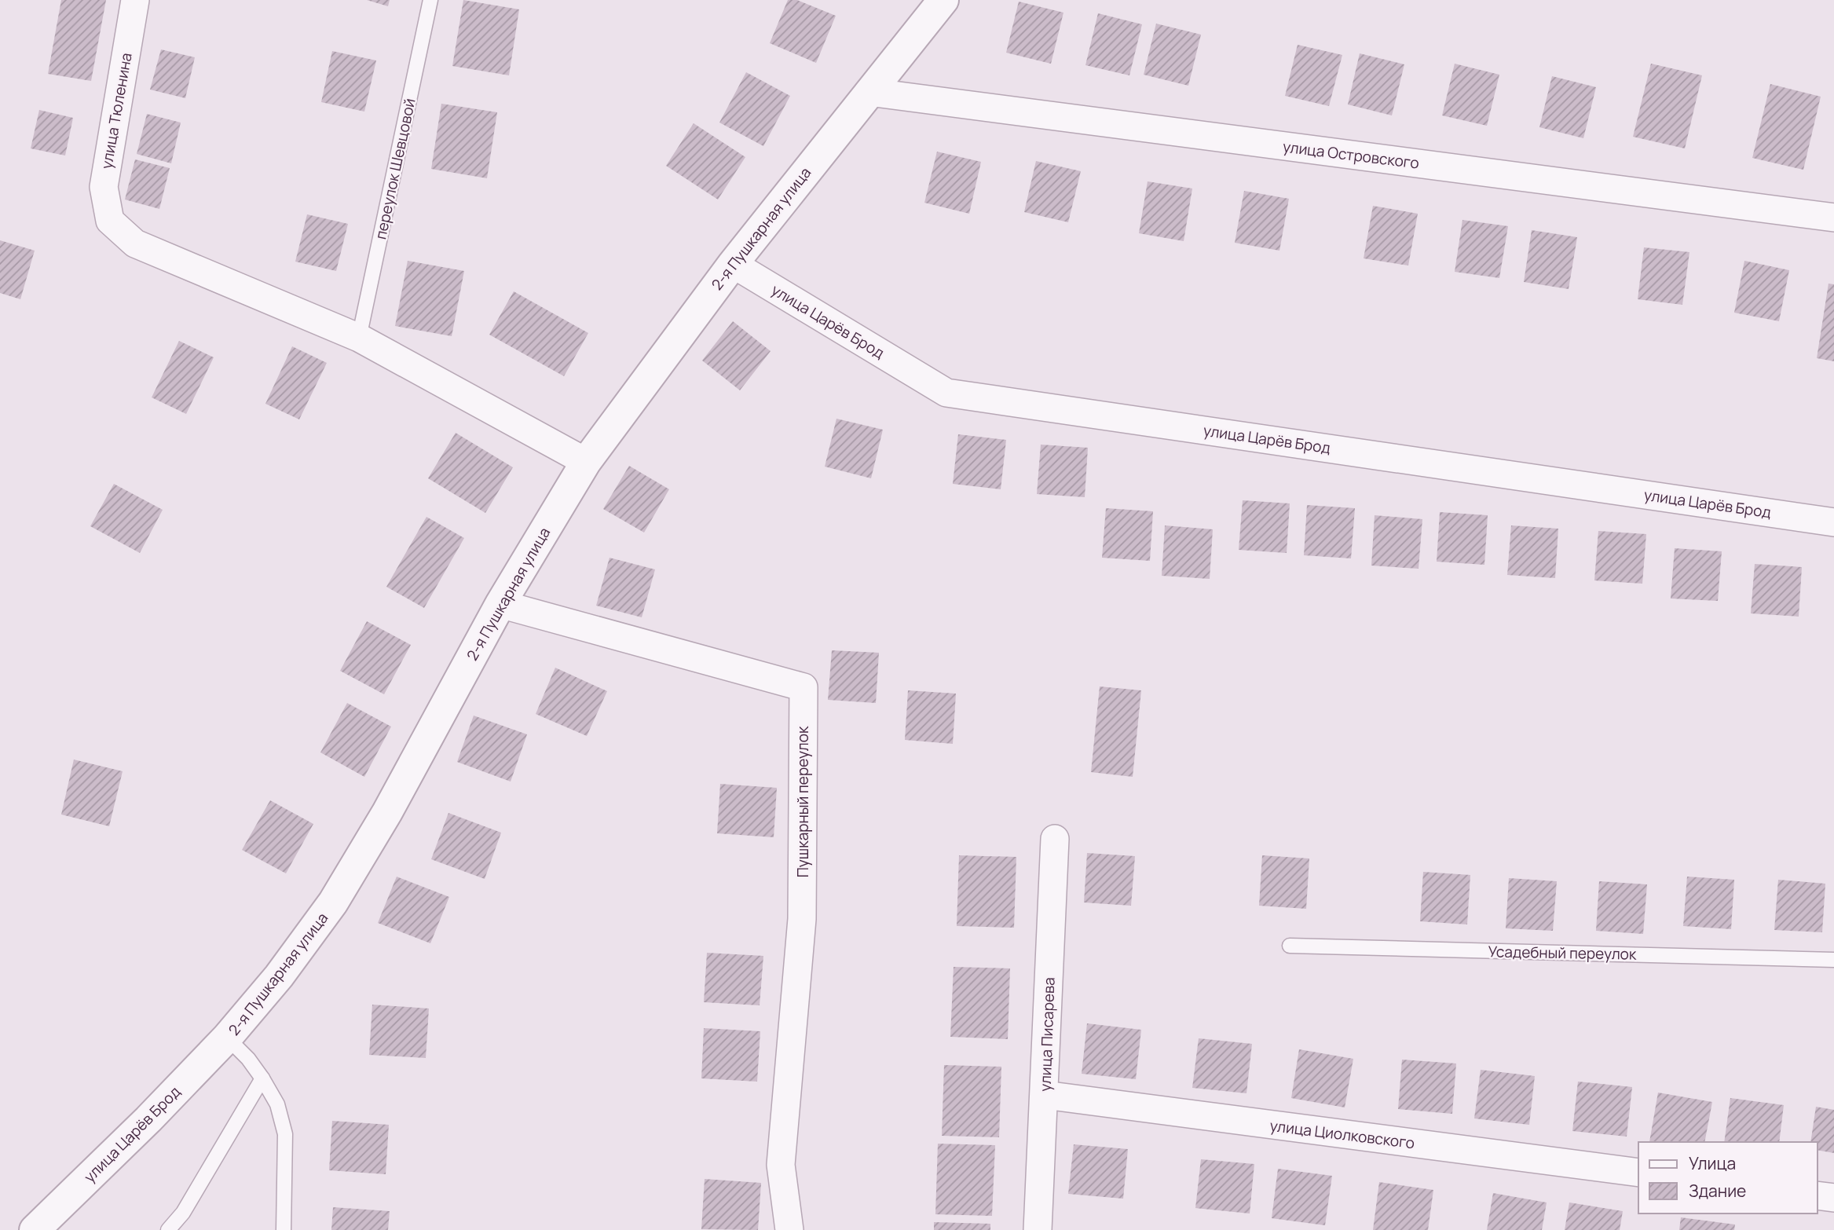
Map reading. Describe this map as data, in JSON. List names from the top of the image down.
{
  "streets": {
    "street": [
      "улица Тюленина",
      "улица Островского",
      "2-я Пушкарная улица",
      "улица Царёв Брод",
      "Пушкарный переулок",
      "улица Писарева",
      "улица Циолковского"
    ],
    "lane": ["переулок Шевцовой", "Усадебный переулок"]
  },
  "crossings": [
    ["улица Тюленина", "переулок Шевцовой"],
    ["улица Островского", "2-я Пушкарная улица"],
    ["2-я Пушкарная улица", "улица Царёв Брод"],
    ["2-я Пушкарная улица", "Пушкарный переулок"],
    ["улица Писарева", "улица Циолковского"]
  ],
  "legend": ["Улица", "Здание"]
}
